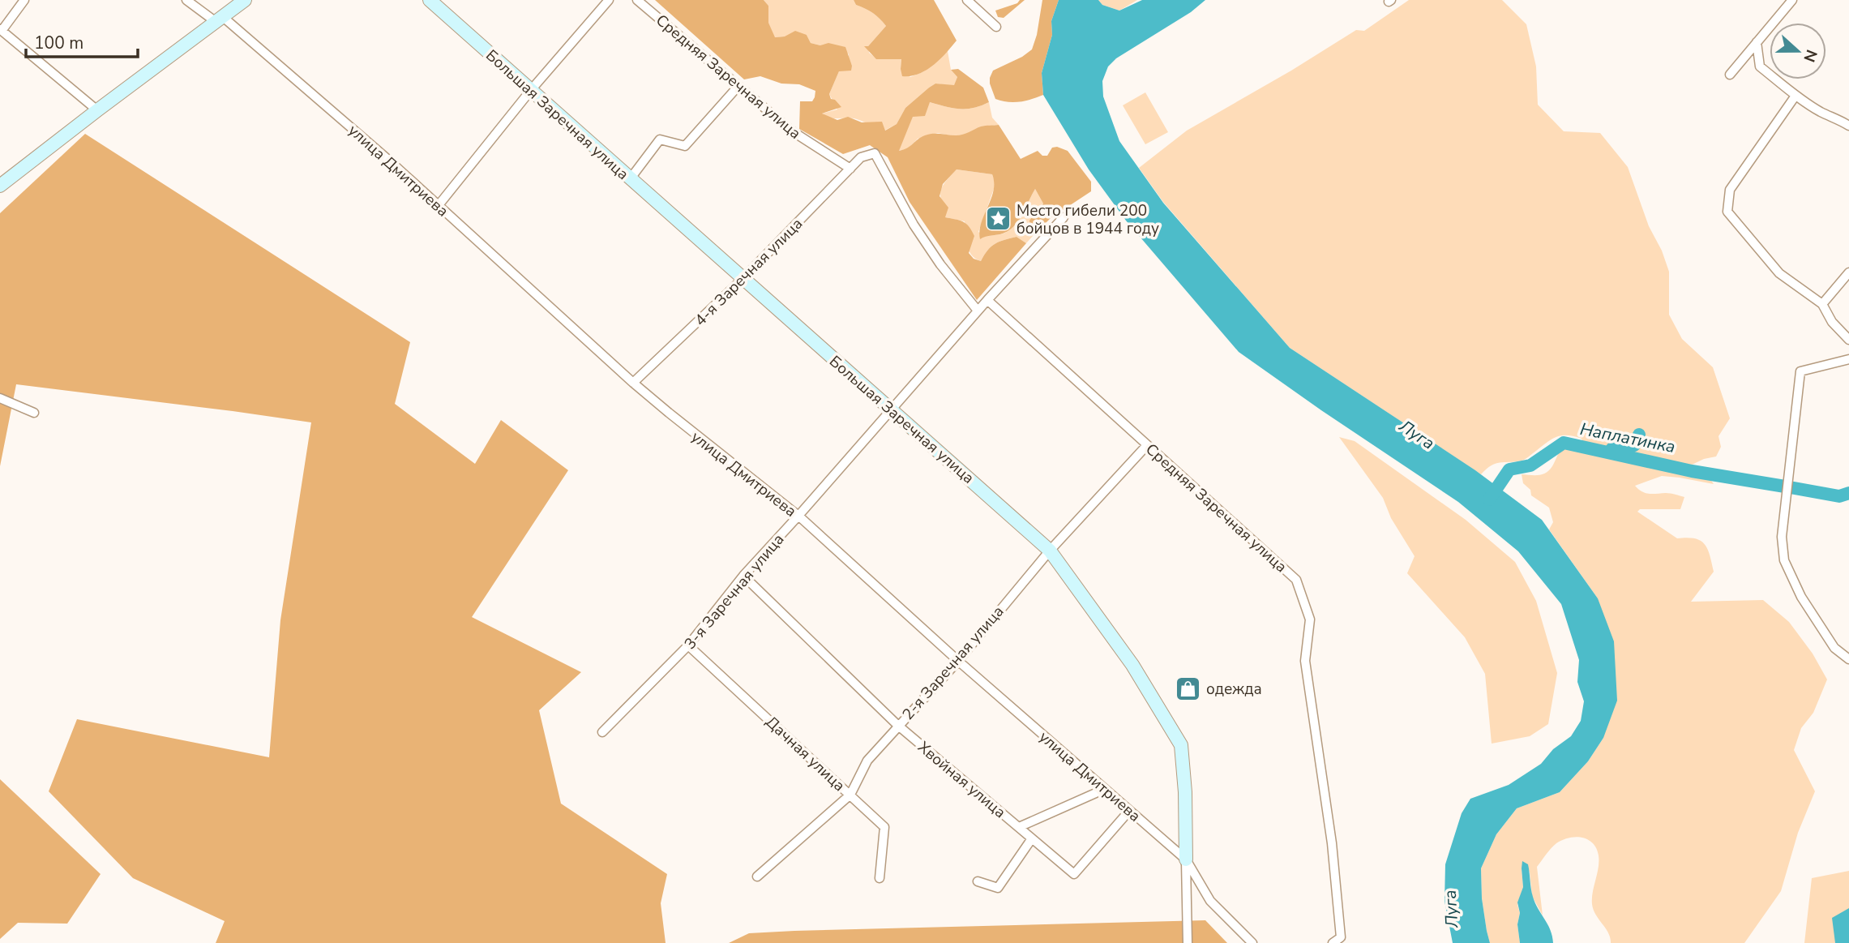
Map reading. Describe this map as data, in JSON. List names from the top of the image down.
{
  "streets": {
    "street": [
      "Средняя Заречная улица",
      "Большая Заречная улица",
      "улица Дмитриева",
      "4-я Заречная улица",
      "3-я Заречная улица",
      "2-я Заречная улица",
      "Дачная улица",
      "Хвойная улица"
    ]
  },
  "crossings": [
    ["Средняя Заречная улица", "4-я Заречная улица"],
    ["Средняя Заречная улица", "3-я Заречная улица"],
    ["Средняя Заречная улица", "2-я Заречная улица"],
    ["Большая Заречная улица", "улица Дмитриева"],
    ["Большая Заречная улица", "4-я Заречная улица"],
    ["Большая Заречная улица", "3-я Заречная улица"],
    ["Большая Заречная улица", "2-я Заречная улица"],
    ["улица Дмитриева", "4-я Заречная улица"],
    ["улица Дмитриева", "3-я Заречная улица"],
    ["улица Дмитриева", "2-я Заречная улица"],
    ["улица Дмитриева", "Хвойная улица"],
    ["4-я Заречная улица", "3-я Заречная улица"],
    ["3-я Заречная улица", "Дачная улица"],
    ["3-я Заречная улица", "Хвойная улица"],
    ["2-я Заречная улица", "Дачная улица"],
    ["2-я Заречная улица", "Хвойная улица"]
  ],
  "water": ["Луга", "Наплатинка"],
  "places": {
    "place": ["Место гибели 200 бойцов в 1944 году"],
    "shop": ["одежда"]
  },
  "scale_bar": "100 m",
  "north": "right"
}
